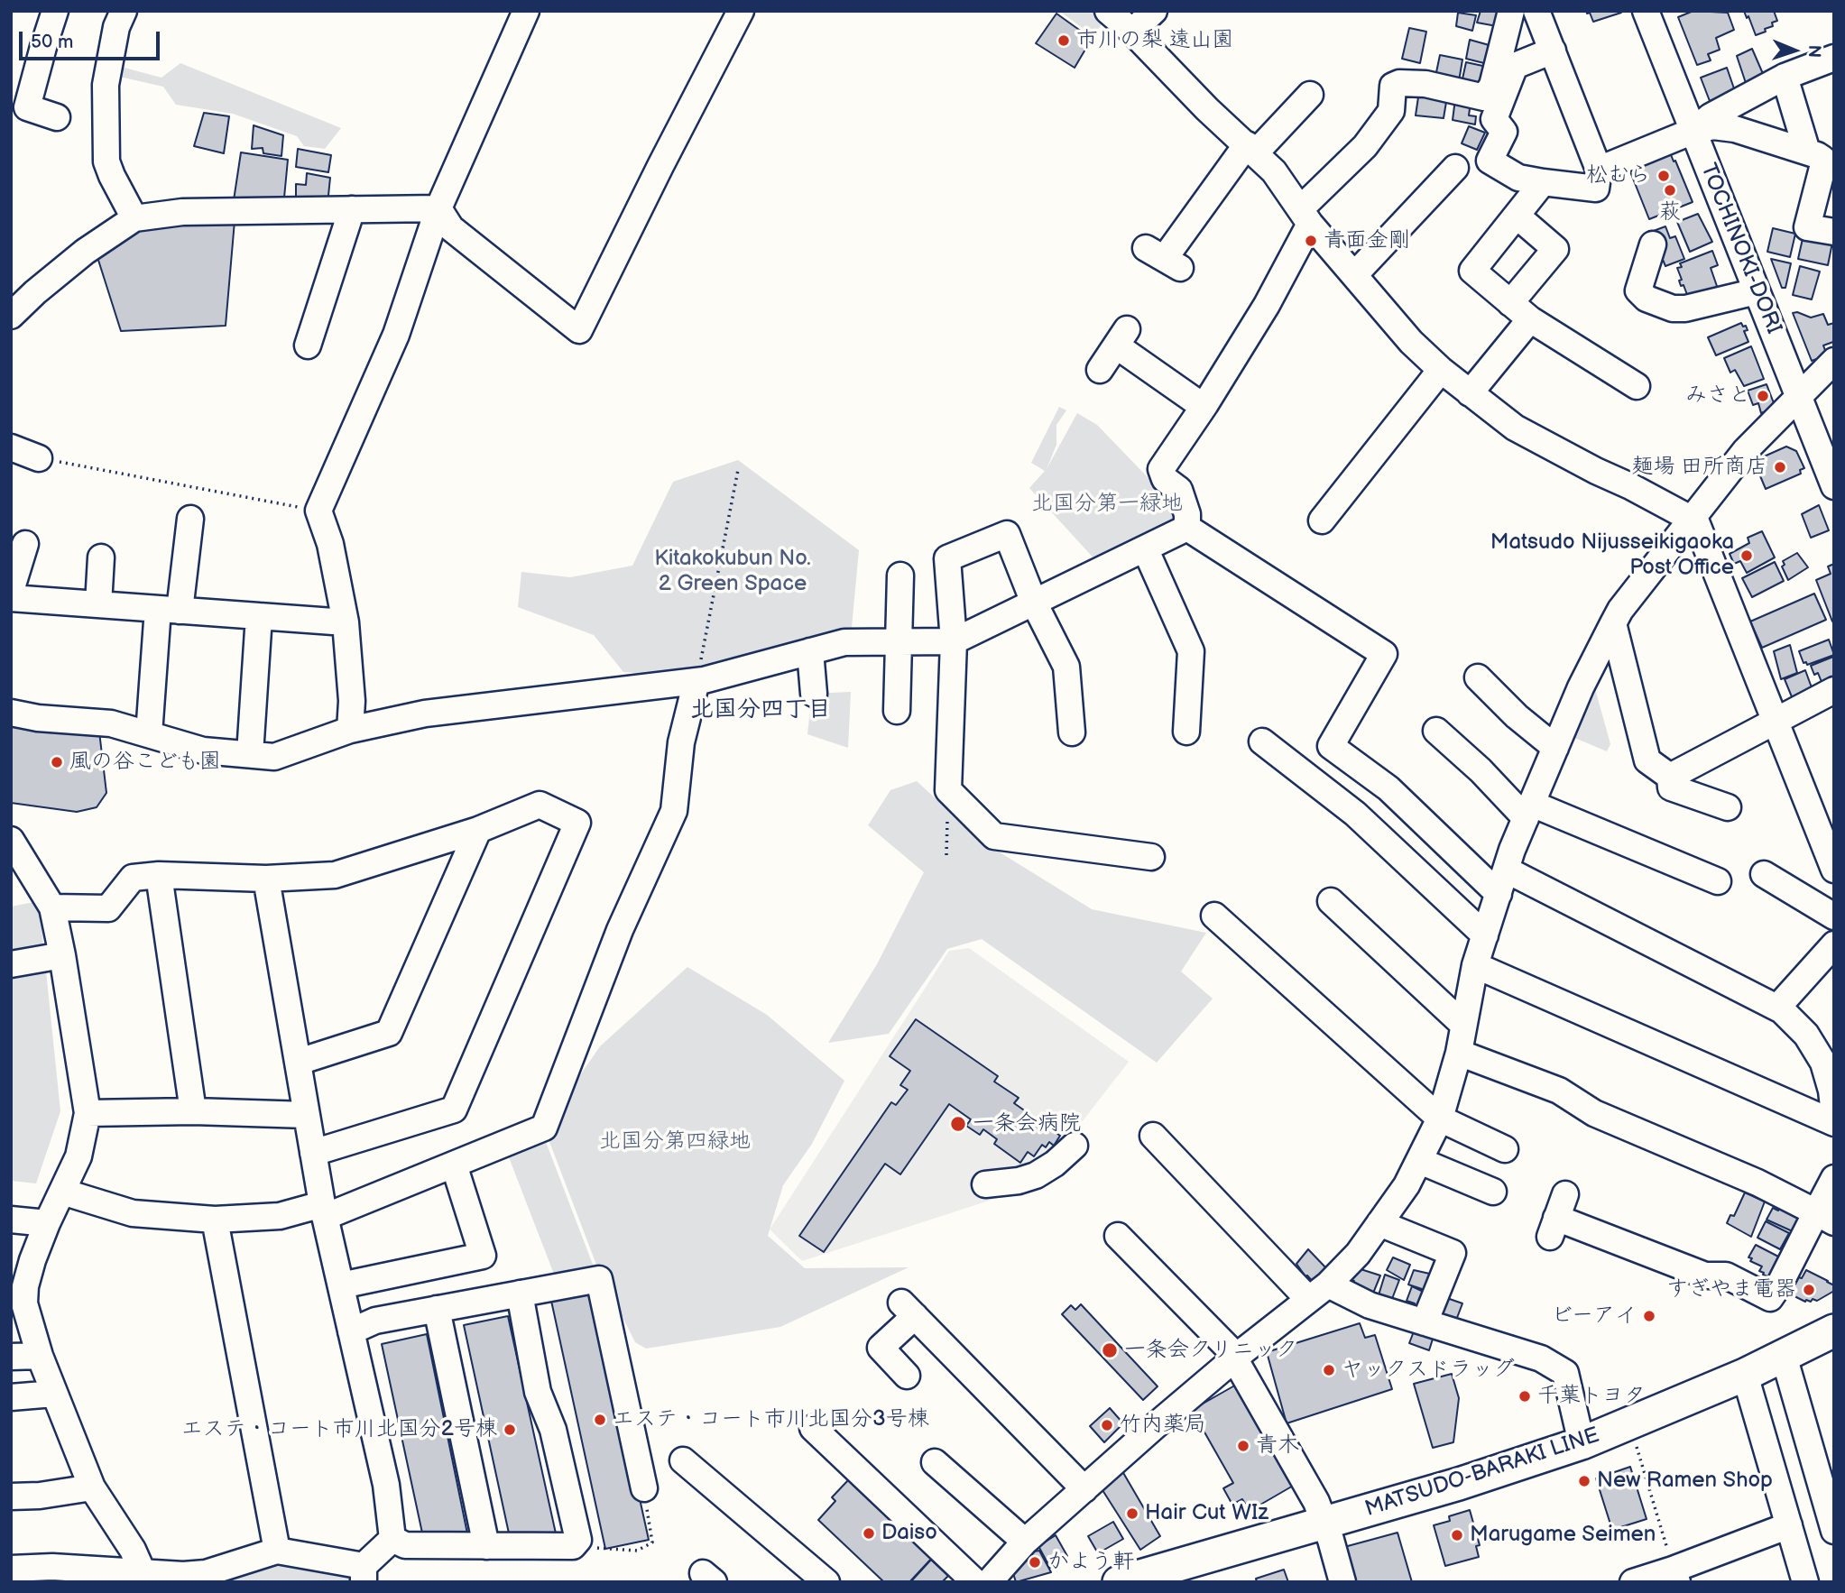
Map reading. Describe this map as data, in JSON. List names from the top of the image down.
{
  "streets": {
    "main road": ["MATSUDO-BARAKI LINE"],
    "street": ["TOCHINOKI-DORI"]
  },
  "districts": ["北国分四丁目"],
  "parks": ["北国分第一緑地", "Kitakokubun No. 2 Green Space", "北国分第四緑地"],
  "places": [
    "市川の梨 遠山園",
    "松むら",
    "萩",
    "青面金剛",
    "みさと",
    "麺場 田所商店",
    "Matsudo Nijusseikigaoka Post Office",
    "風の谷こども園",
    "一条会病院",
    "すぎやま電器",
    "ビーアイ",
    "一条会クリニック",
    "ヤックスドラッグ",
    "千葉トヨタ",
    "エステ・コート市川北国分3号棟",
    "竹内薬局",
    "エステ・コート市川北国分2号棟",
    "青木",
    "New Ramen Shop",
    "Hair Cut WIz",
    "Daiso",
    "Marugame Seimen",
    "かよう軒"
  ],
  "scale_bar": "50 m",
  "north": "right"
}
